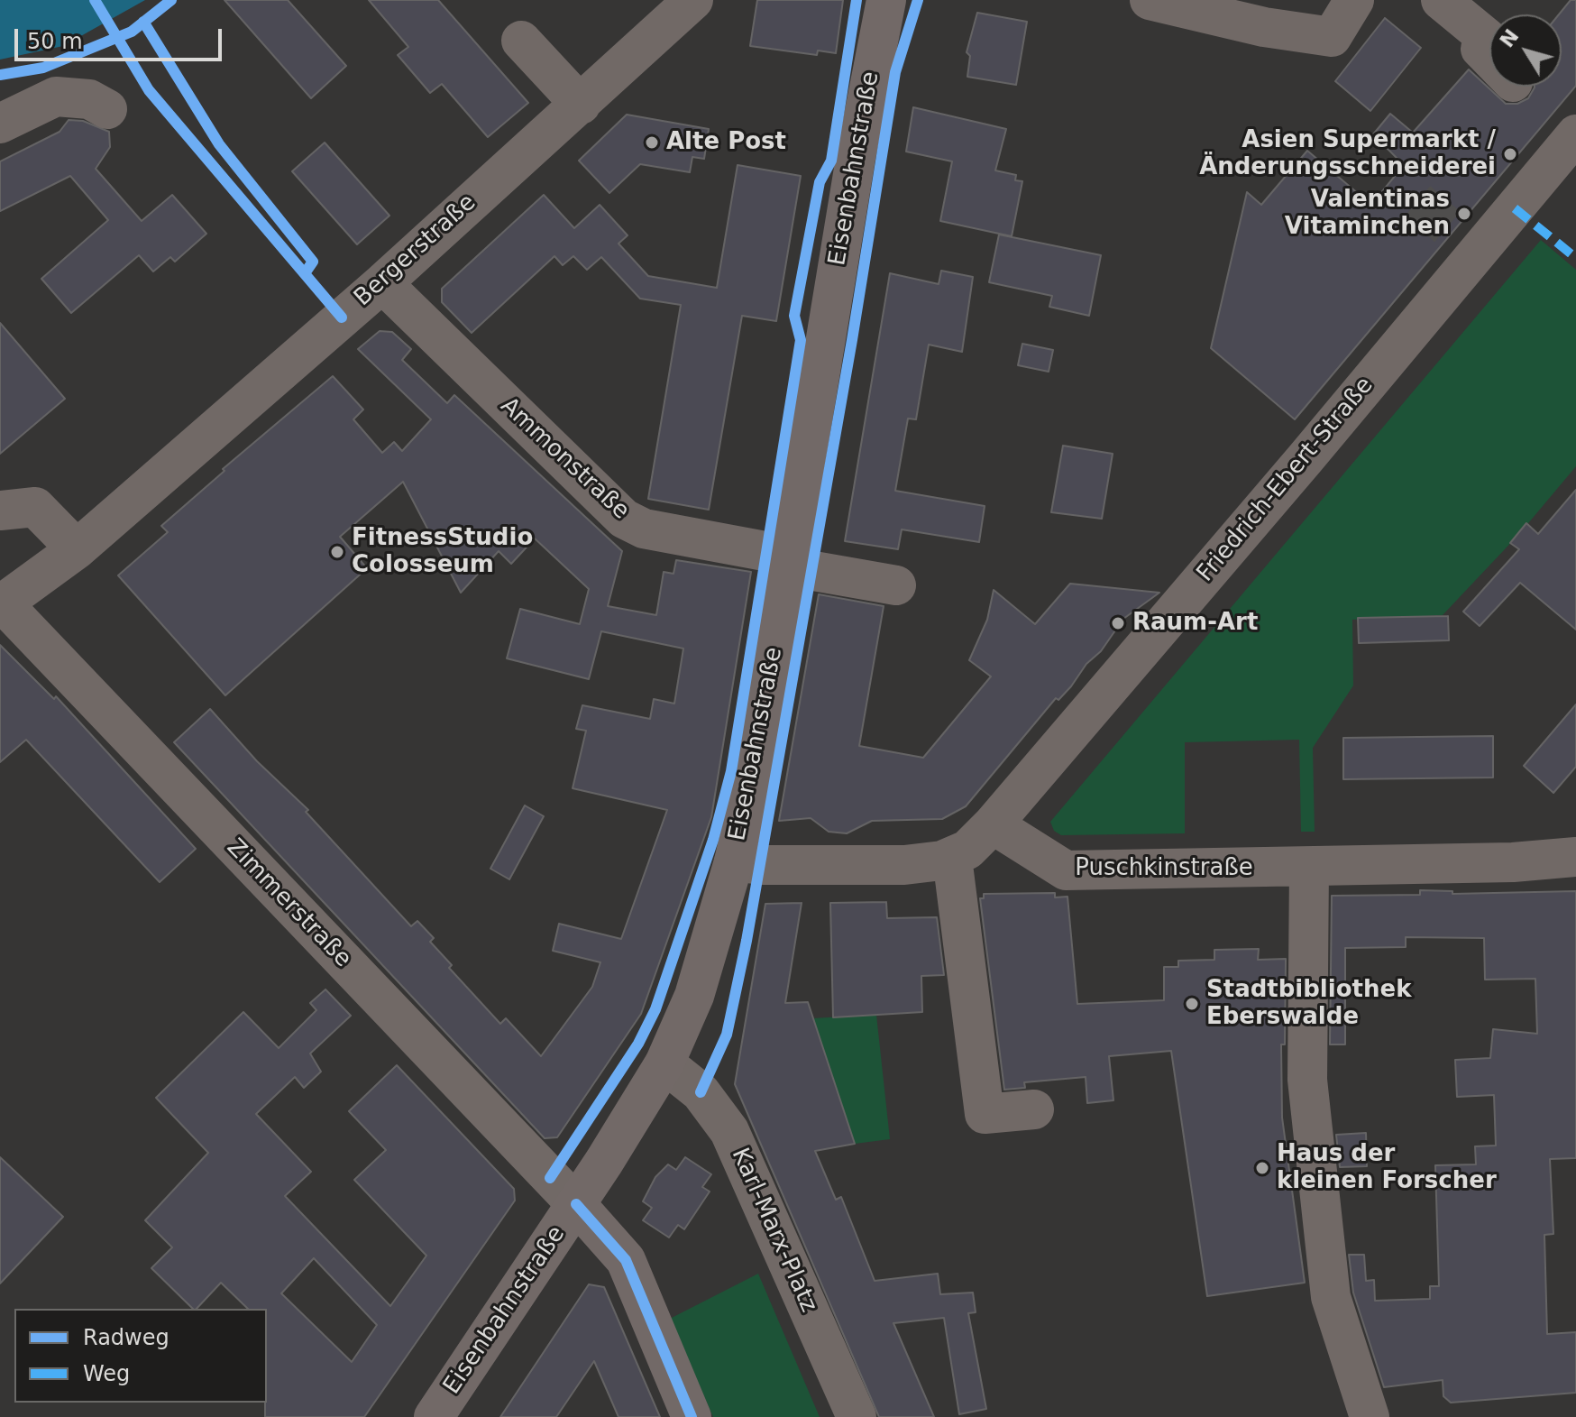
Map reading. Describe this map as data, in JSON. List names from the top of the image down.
{
  "streets": {
    "main road": ["Eisenbahnstraße"],
    "street": [
      "Bergerstraße",
      "Ammonstraße",
      "Friedrich-Ebert-Straße",
      "Puschkinstraße",
      "Zimmerstraße",
      "Karl-Marx-Platz"
    ]
  },
  "crossings": [
    ["Eisenbahnstraße", "Ammonstraße"],
    ["Eisenbahnstraße", "Zimmerstraße"],
    ["Eisenbahnstraße", "Karl-Marx-Platz"],
    ["Bergerstraße", "Ammonstraße"],
    ["Bergerstraße", "Zimmerstraße"],
    ["Friedrich-Ebert-Straße", "Puschkinstraße"]
  ],
  "places": [
    "Alte Post",
    "Asien Supermarkt / Änderungsschneiderei",
    "Valentinas Vitaminchen",
    "FitnessStudio Colosseum",
    "Raum-Art",
    "Stadtbibliothek Eberswalde",
    "Haus der kleinen Forscher"
  ],
  "legend": ["Radweg", "Weg"],
  "scale_bar": "50 m",
  "north": "top left"
}
